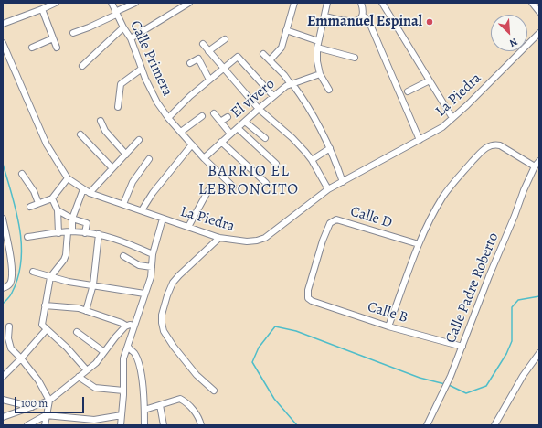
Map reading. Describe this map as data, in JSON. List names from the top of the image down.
{
  "streets": {
    "street": [
      "Calle Primera",
      "La Piedra",
      "El vivero",
      "Calle D",
      "Calle Padre Roberto",
      "Calle B"
    ]
  },
  "crossings": [
    ["Calle Primera", "El vivero"],
    ["Calle D", "Calle B"],
    ["Calle Padre Roberto", "Calle B"]
  ],
  "districts": ["BARRIO EL LEBRONCITO"],
  "places": ["Emmanuel Espinal"],
  "scale_bar": "100 m",
  "north": "bottom right"
}
